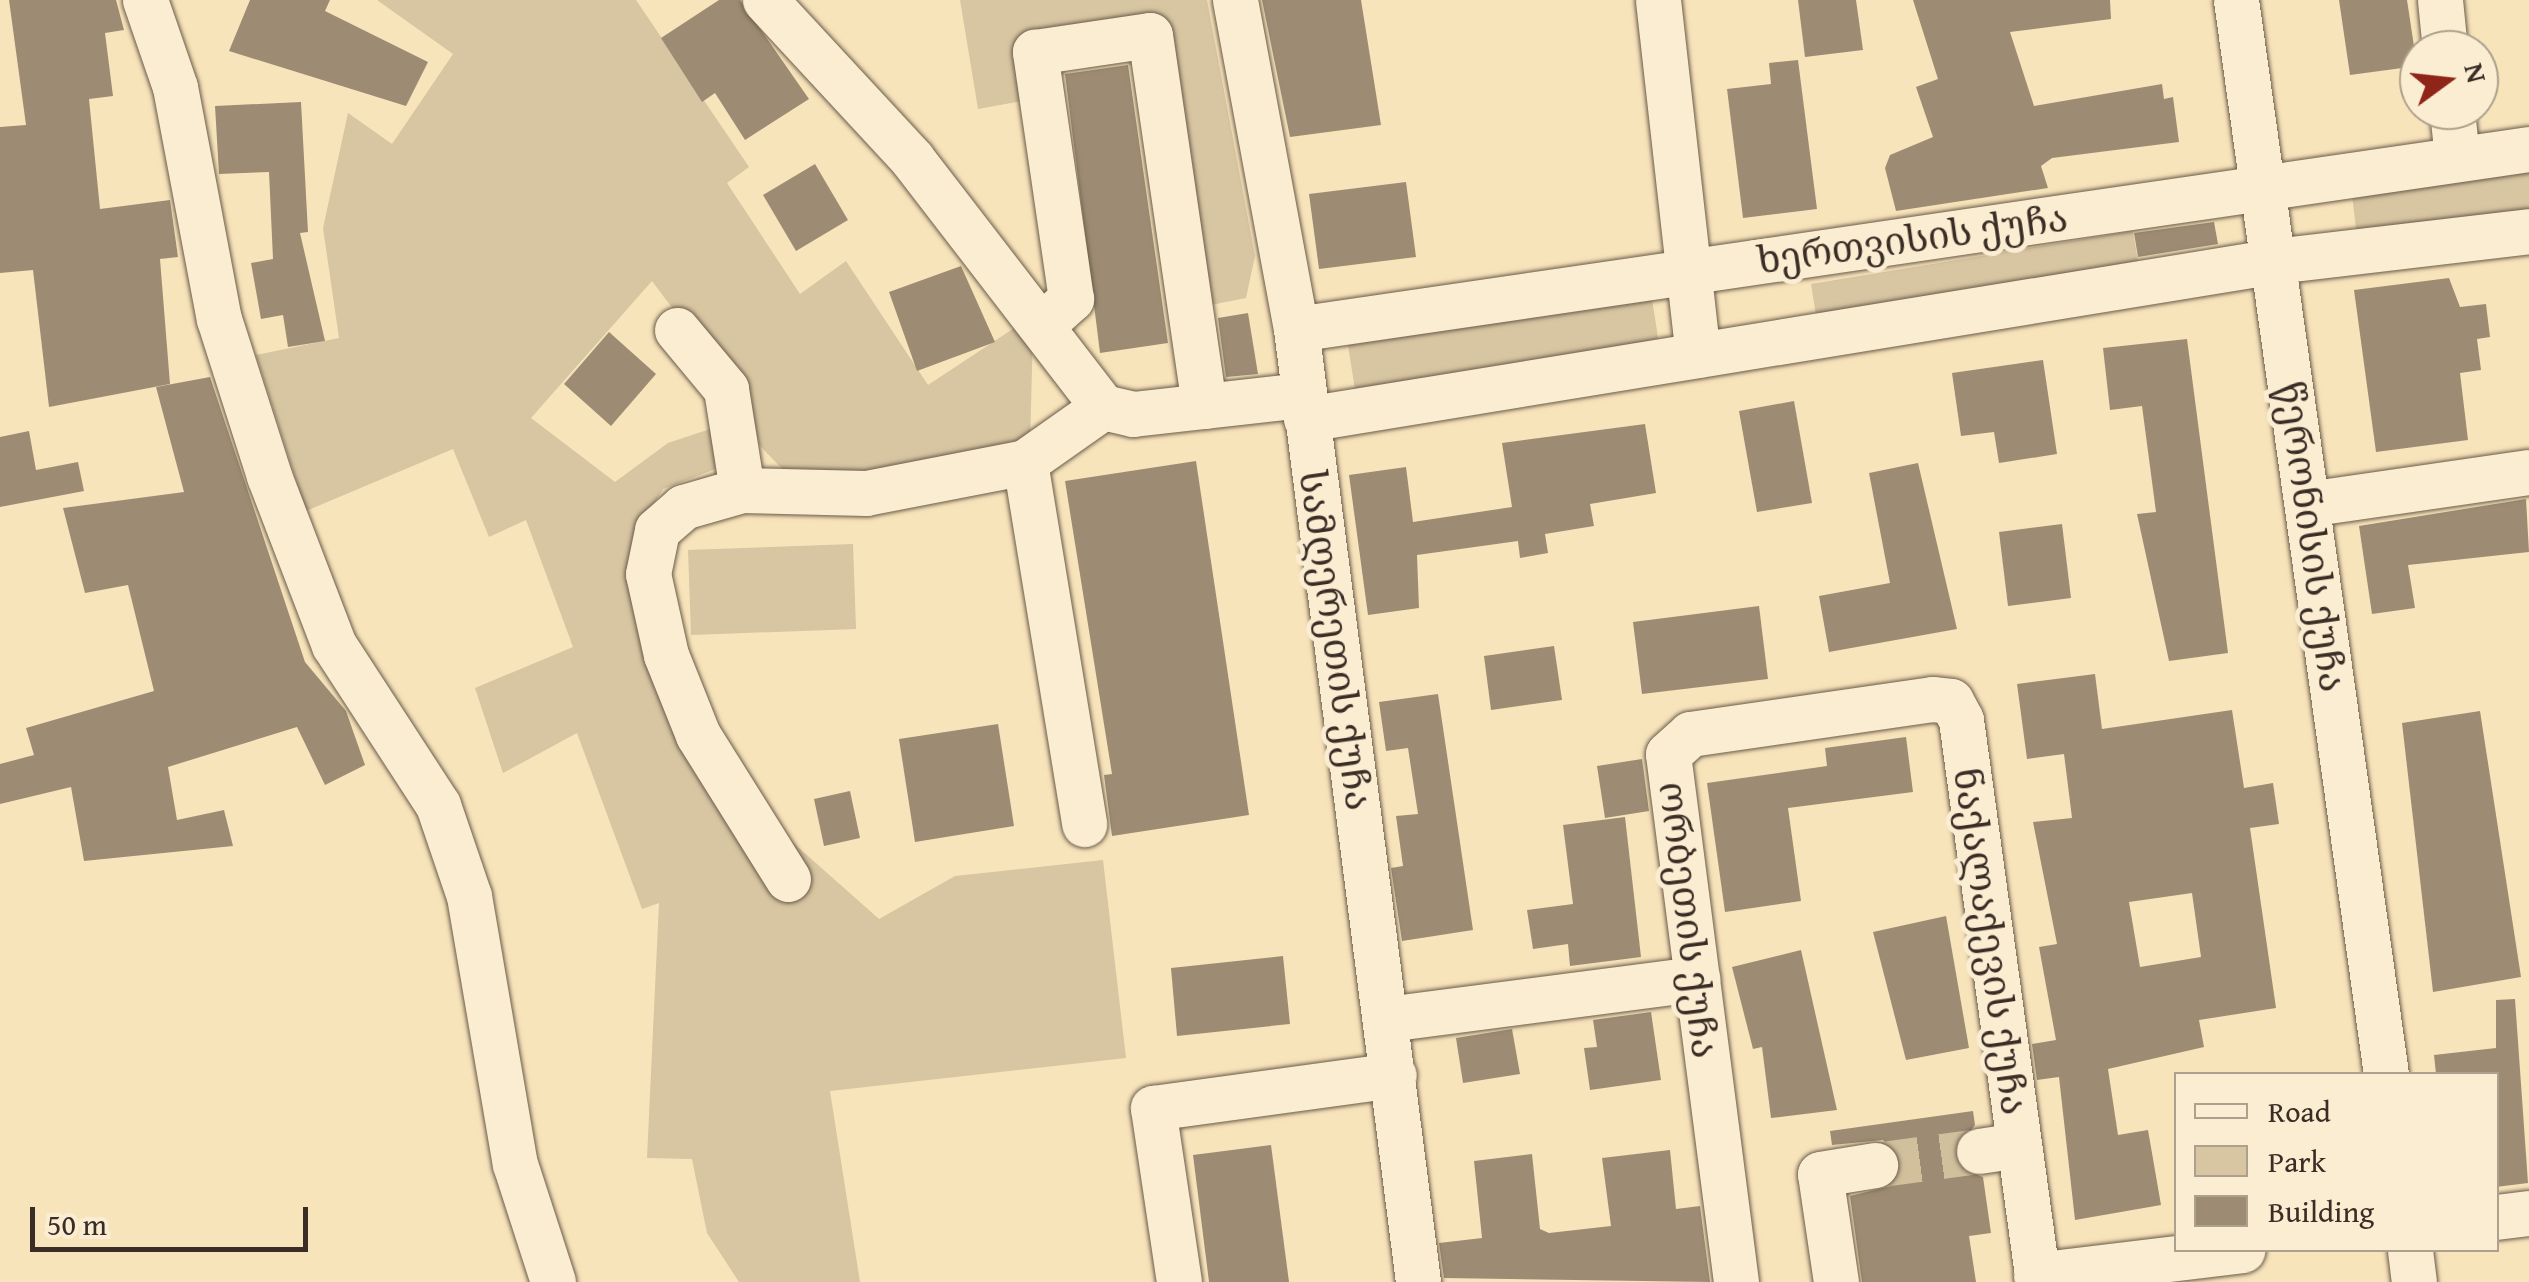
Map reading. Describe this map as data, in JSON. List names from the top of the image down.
{
  "streets": {
    "street": [
      "ხერთვისის ქუჩა",
      "წერონისის ქუჩა",
      "სამღერეთის ქუჩა",
      "ორბეთის ქუჩა",
      "ნაქალაქევის ქუჩა"
    ]
  },
  "crossings": [
    ["ხერთვისის ქუჩა", "წერონისის ქუჩა"],
    ["ხერთვისის ქუჩა", "სამღერეთის ქუჩა"],
    ["ორბეთის ქუჩა", "ნაქალაქევის ქუჩა"]
  ],
  "legend": ["Road", "Park", "Building"],
  "scale_bar": "50 m",
  "north": "right"
}
